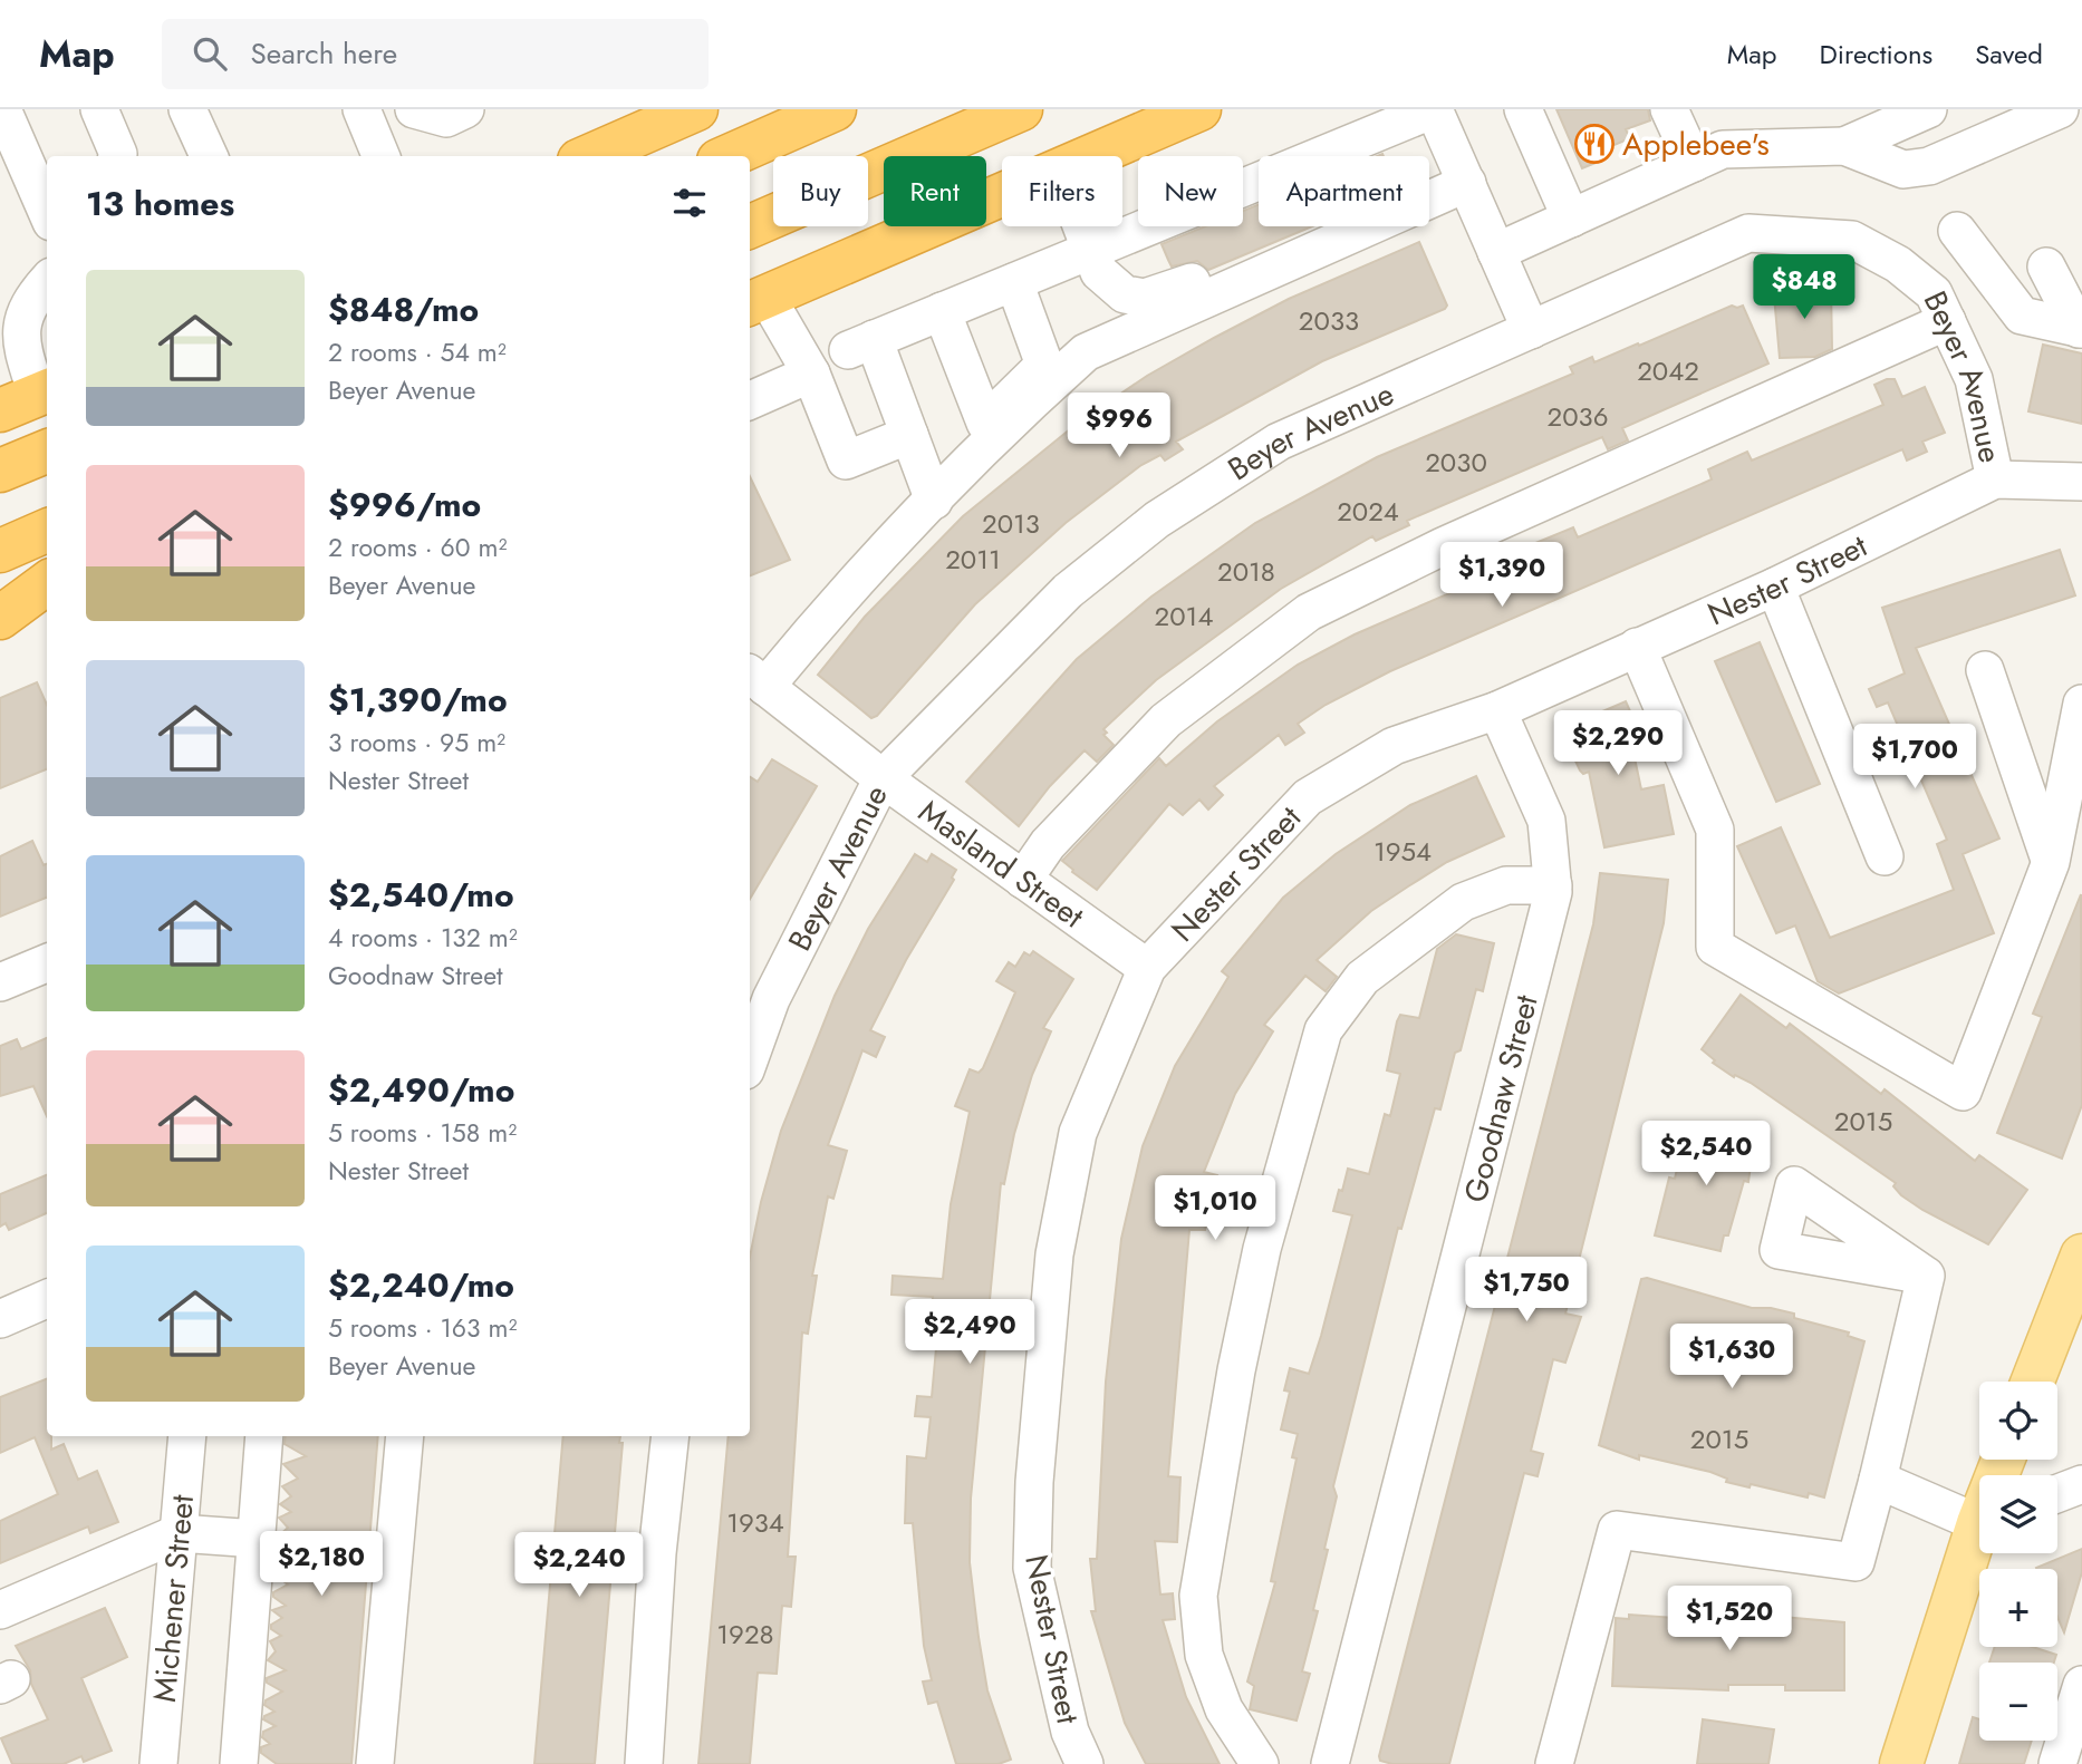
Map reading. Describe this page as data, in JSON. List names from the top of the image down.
{
  "streets": {
    "street": [
      "Beyer Avenue",
      "Nester Street",
      "Masland Street",
      "Goodnaw Street",
      "Michener Street"
    ]
  },
  "crossings": [
    ["Beyer Avenue", "Nester Street"],
    ["Beyer Avenue", "Masland Street"],
    ["Nester Street", "Masland Street"],
    ["Nester Street", "Goodnaw Street"]
  ],
  "places": {
    "restaurant": ["Applebee's"]
  },
  "house_numbers": [
    "2033",
    "2042",
    "2036",
    "2030",
    "2024",
    "2013",
    "2011",
    "2018",
    "2014",
    "1954",
    "2015",
    "2015",
    "1934",
    "1928"
  ],
  "page": {
    "header": "Map",
    "search": "Search here",
    "nav": ["Map", "Directions", "Saved"],
    "chip": [
      "Buy",
      "Rent",
      "Filters",
      "New",
      "Apartment"
    ],
    "heading": "13 homes",
    "list": [
      {
        "name": "$848/mo",
        "note": "2 rooms · 54 m² · Beyer Avenue"
      },
      {
        "name": "$996/mo",
        "note": "2 rooms · 60 m² · Beyer Avenue"
      },
      {
        "name": "$1,390/mo",
        "note": "3 rooms · 95 m² · Nester Street"
      },
      {
        "name": "$2,540/mo",
        "note": "4 rooms · 132 m² · Goodnaw Street"
      },
      {
        "name": "$2,490/mo",
        "note": "5 rooms · 158 m² · Nester Street"
      },
      {
        "name": "$2,240/mo",
        "note": "5 rooms · 163 m² · Beyer Avenue"
      }
    ],
    "price": [
      "$848",
      "$996",
      "$1,390",
      "$2,290",
      "$1,700",
      "$2,540",
      "$1,010",
      "$1,750",
      "$2,490",
      "$1,630",
      "$2,180",
      "$2,240",
      "$1,520"
    ],
    "map_buttons": ["+", "−"]
  }
}
